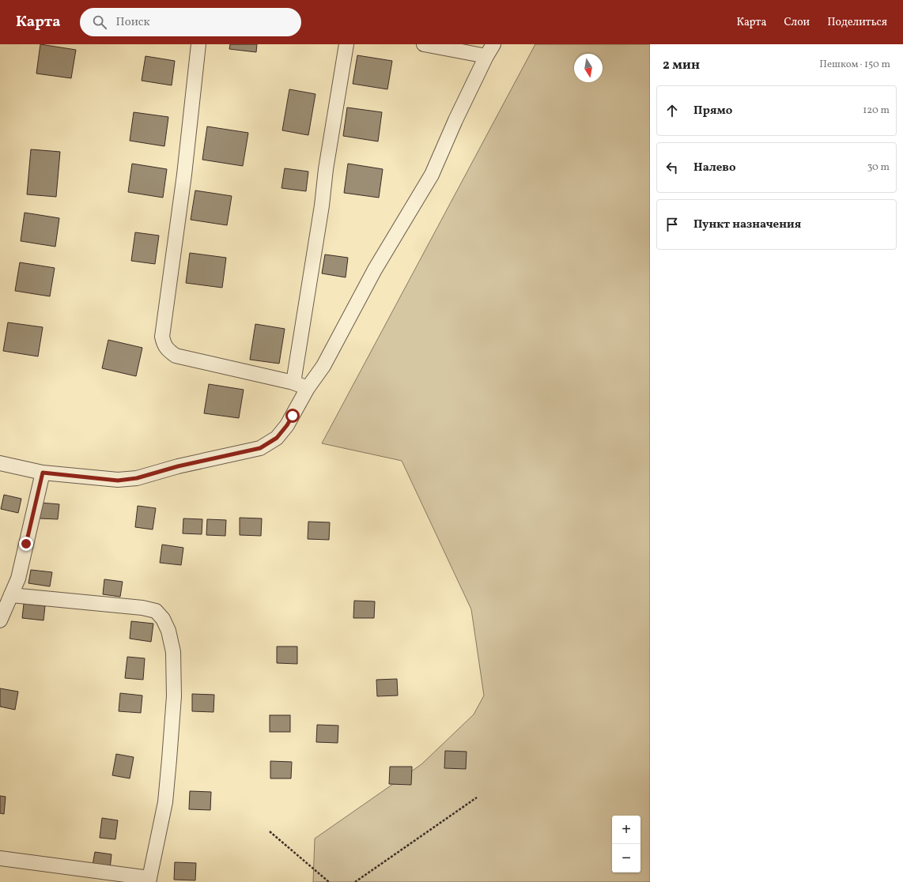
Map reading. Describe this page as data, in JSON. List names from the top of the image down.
{
  "north": "bottom",
  "page": {
    "header": "Карта",
    "search": "Поиск",
    "nav": ["Карта", "Слои", "Поделиться"],
    "heading": ["2 мин", "Пешком · 150 m"],
    "list": [
      ["Прямо", "120 m"],
      ["Налево", "30 m"],
      "Пункт назначения"
    ],
    "map_buttons": ["+", "−"]
  }
}
